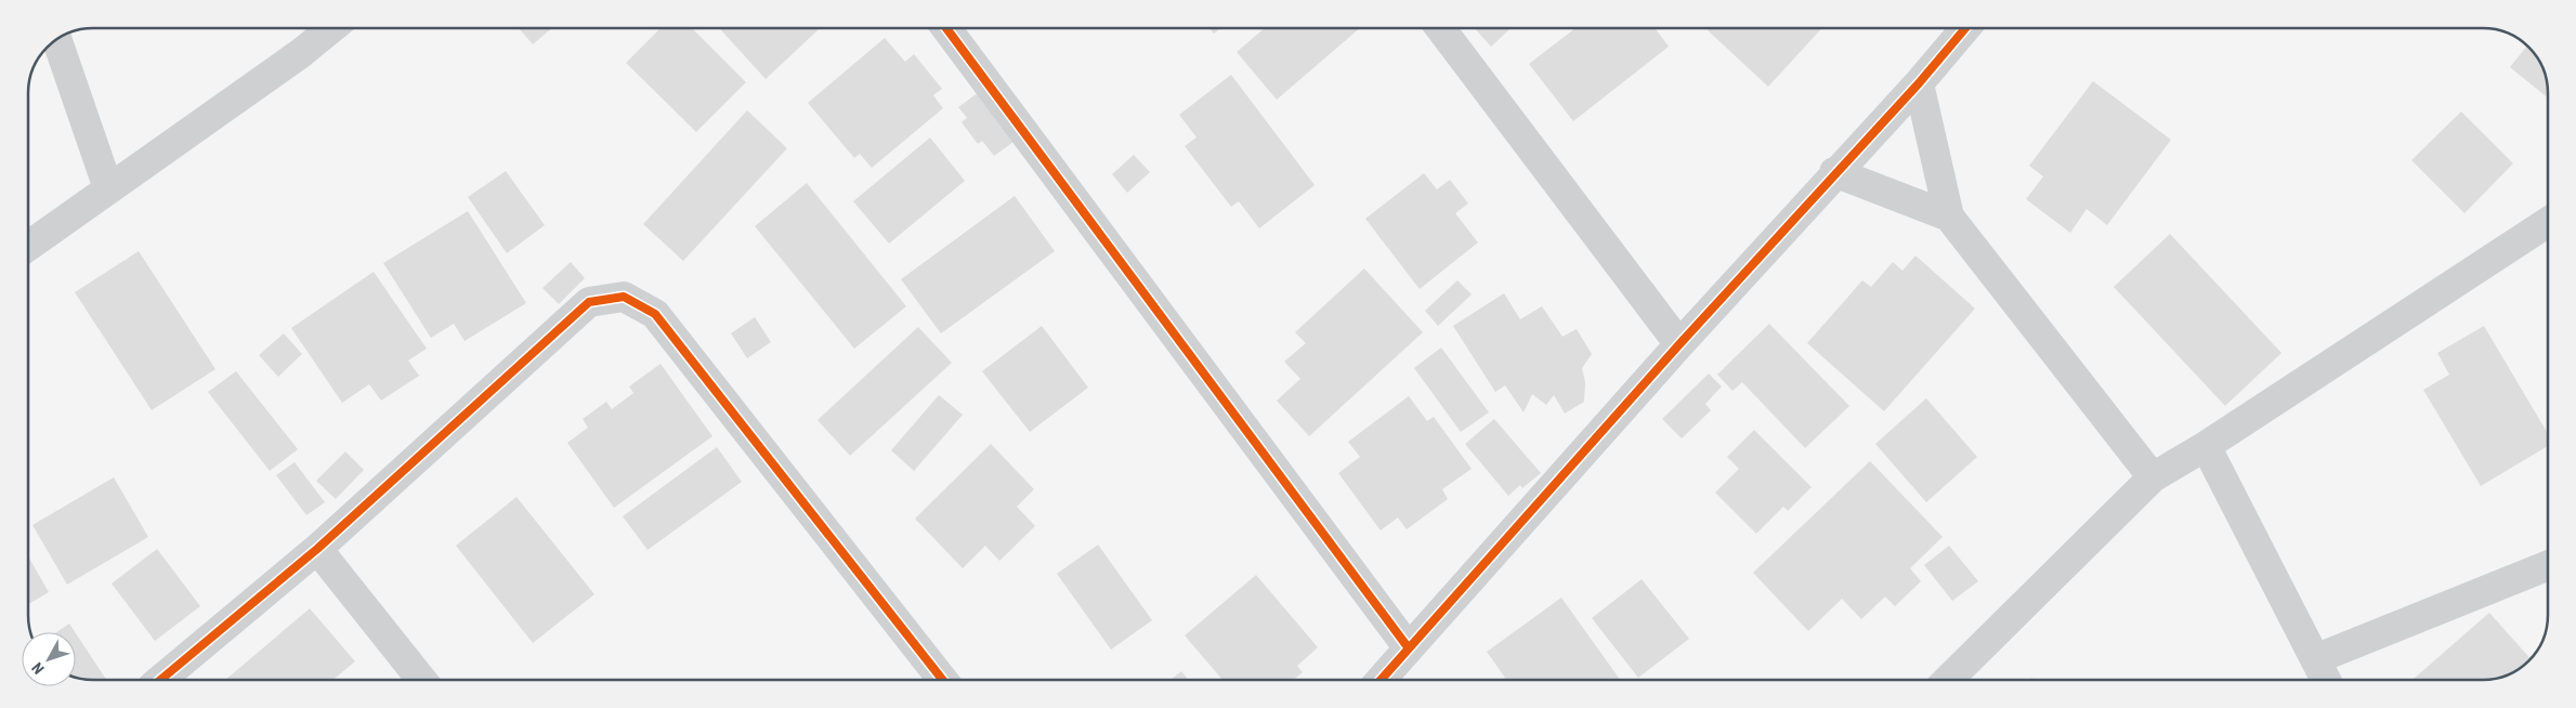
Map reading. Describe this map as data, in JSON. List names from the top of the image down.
{
  "north": "bottom left"
}
